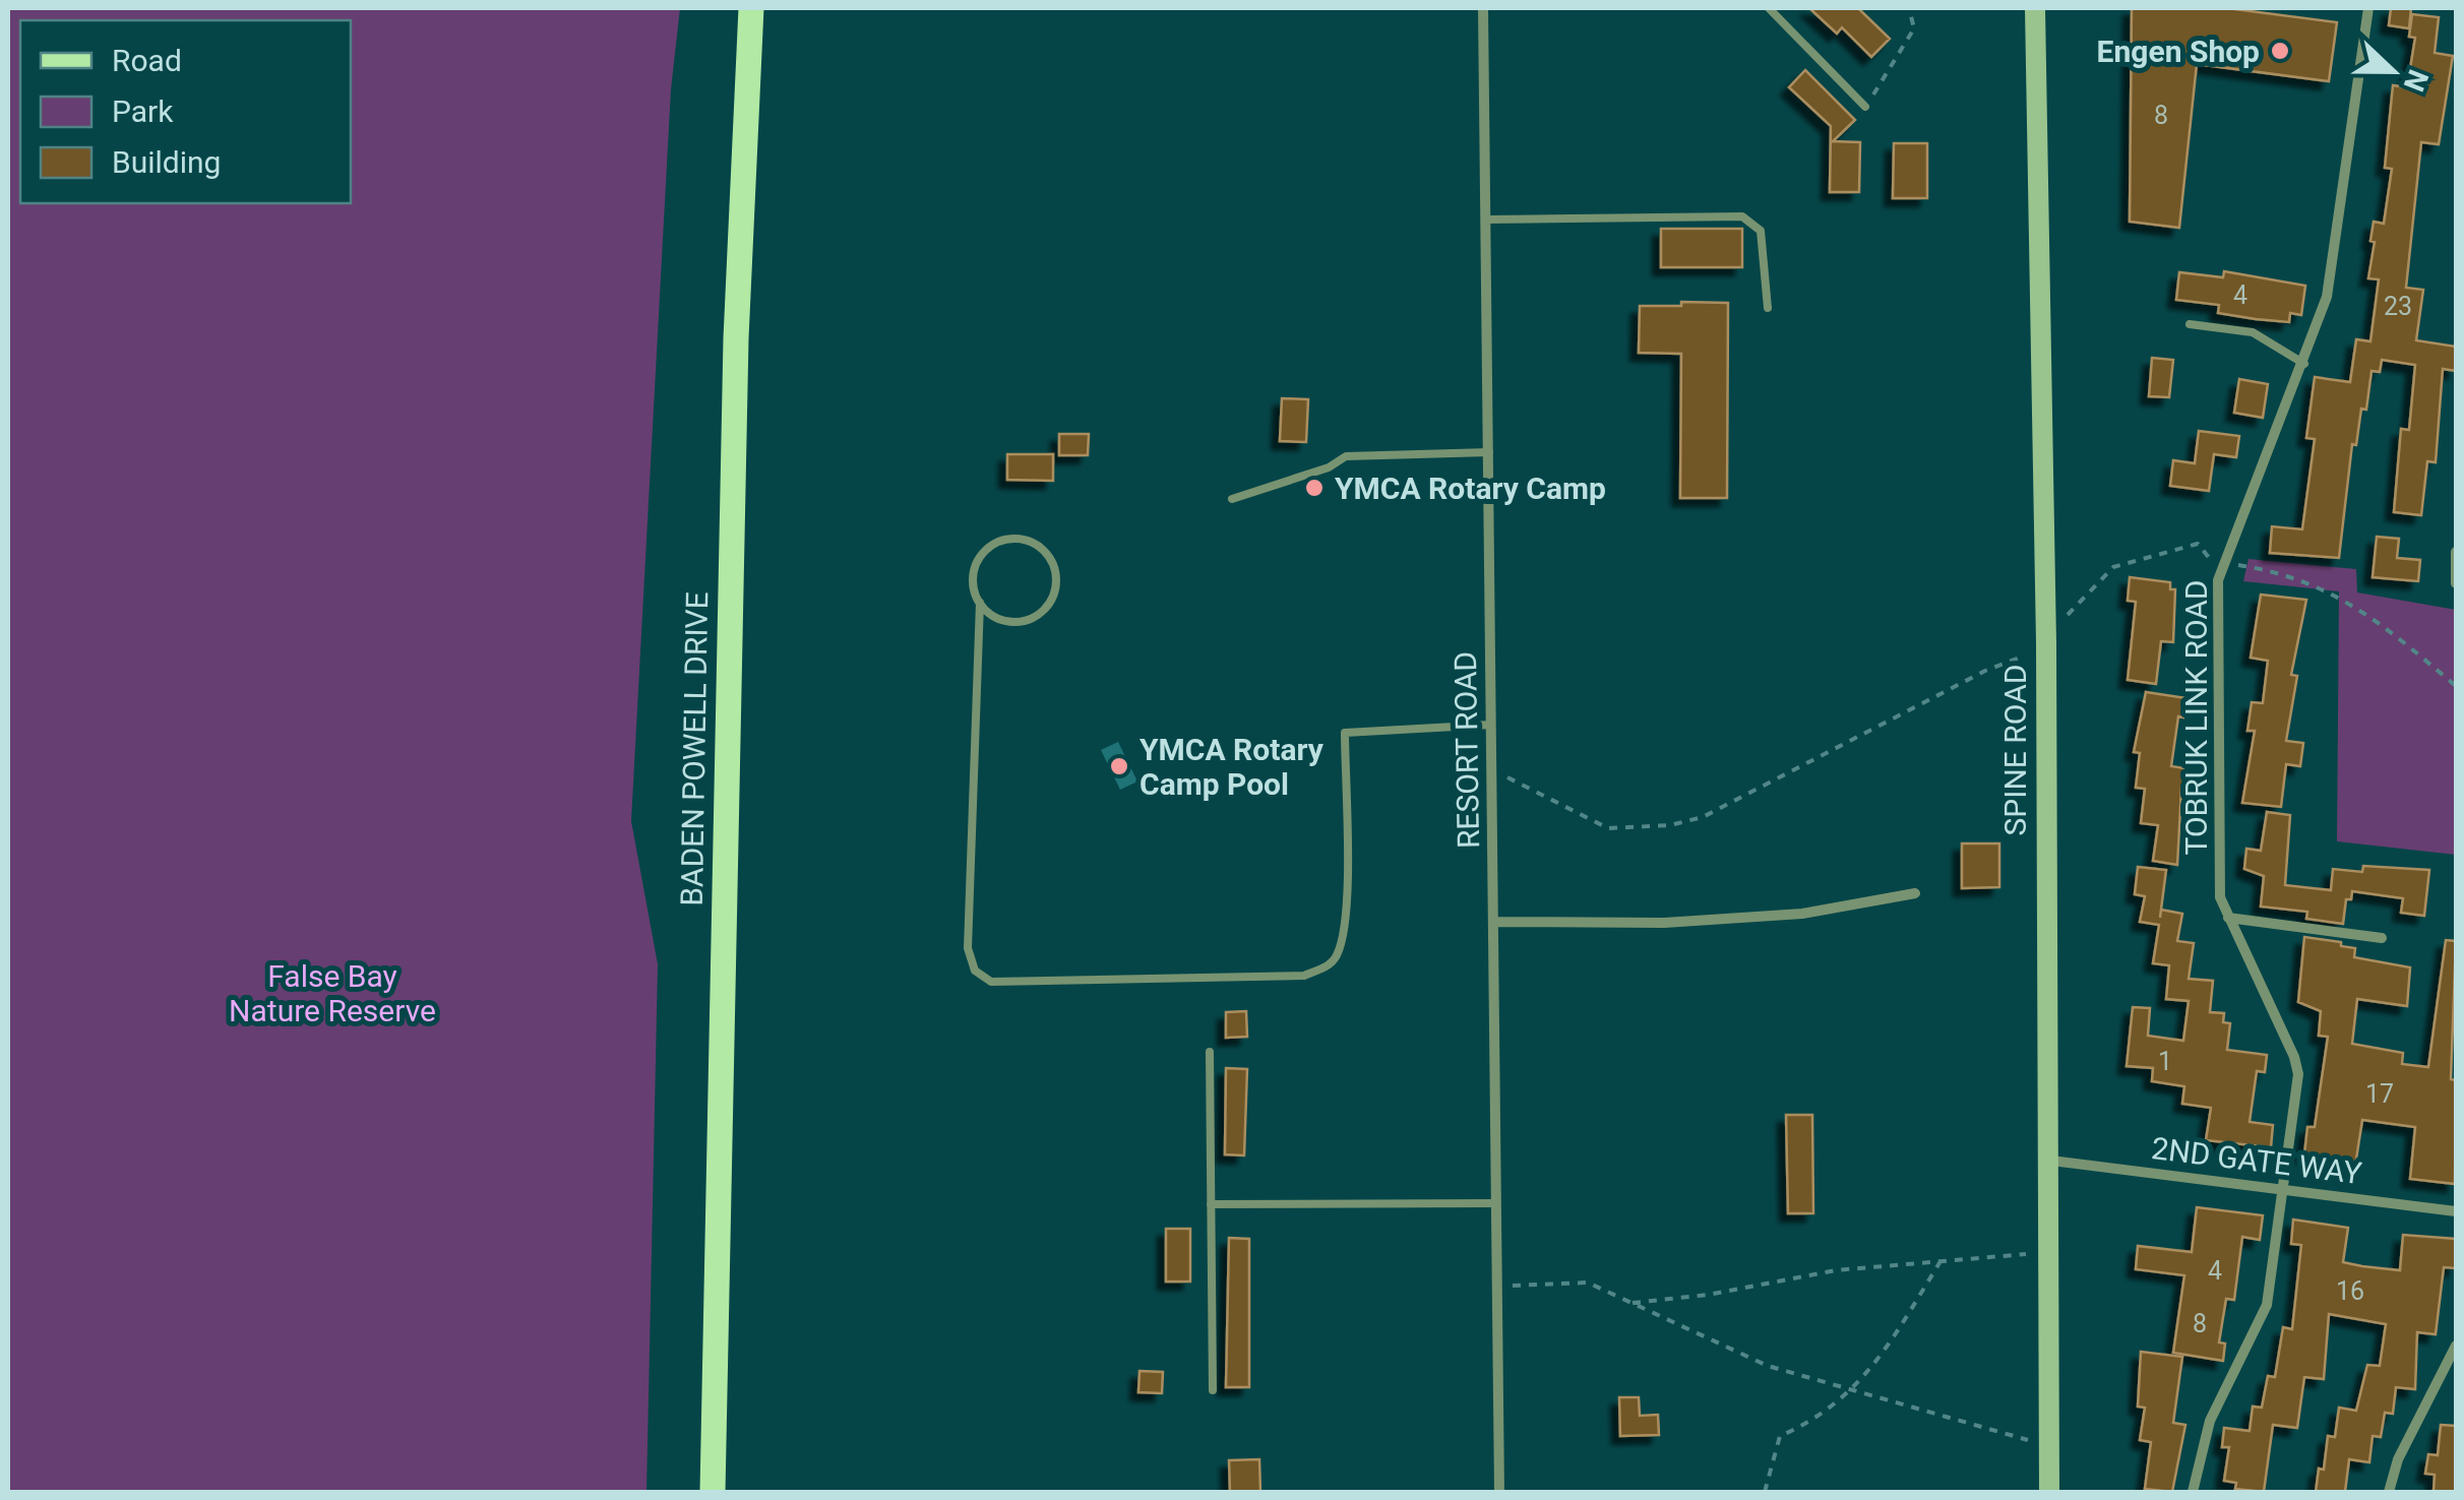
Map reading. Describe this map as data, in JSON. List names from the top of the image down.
{
  "streets": {
    "main road": ["BADEN POWELL DRIVE", "SPINE ROAD"],
    "street": ["TOBRUK LINK ROAD", "RESORT ROAD", "2ND GATE WAY"]
  },
  "crossings": [
    ["TOBRUK LINK ROAD", "2ND GATE WAY"],
    ["SPINE ROAD", "2ND GATE WAY"]
  ],
  "parks": ["False Bay Nature Reserve"],
  "places": ["Engen Shop", "YMCA Rotary Camp", "YMCA Rotary Camp Pool"],
  "house_numbers": [
    "8",
    "4",
    "23",
    "1",
    "17",
    "4",
    "16",
    "8"
  ],
  "legend": ["Road", "Park", "Building"],
  "north": "right"
}
